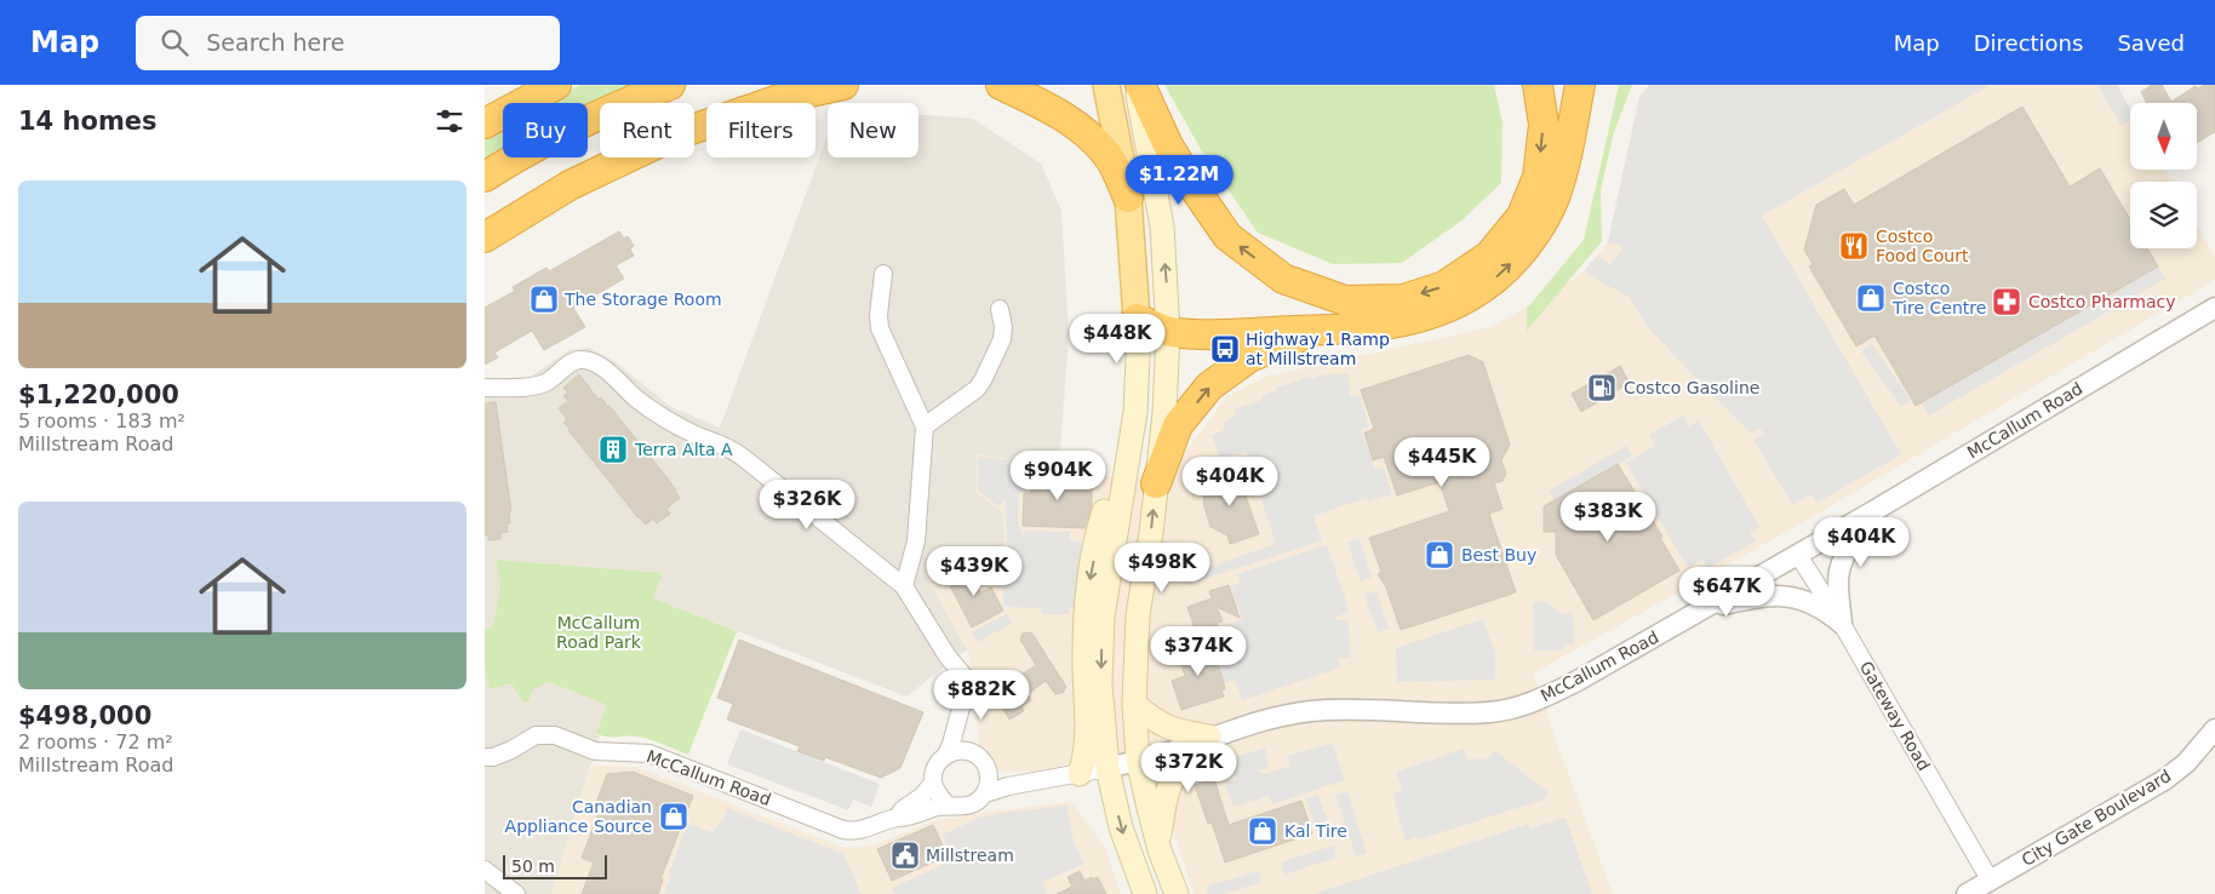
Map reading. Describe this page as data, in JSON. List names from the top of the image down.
{
  "streets": {
    "street": ["McCallum Road", "Gateway Road", "City Gate Boulevard"]
  },
  "crossings": [
    ["McCallum Road", "Gateway Road"],
    ["Gateway Road", "City Gate Boulevard"]
  ],
  "parks": ["McCallum Road Park"],
  "places": {
    "restaurant": ["Costco Food Court"],
    "shop": [
      "Costco Tire Centre",
      "The Storage Room",
      "Best Buy",
      "Canadian Appliance Source",
      "Kal Tire"
    ],
    "pharmacy": ["Costco Pharmacy"],
    "bus stop": ["Highway 1 Ramp at Millstream"],
    "fuel station": ["Costco Gasoline"],
    "building": ["Terra Alta A"],
    "public building": ["Millstream"]
  },
  "scale_bar": "50 m",
  "north": "bottom",
  "page": {
    "header": "Map",
    "search": "Search here",
    "nav": ["Map", "Directions", "Saved"],
    "heading": "14 homes",
    "chip": [
      "Buy",
      "Rent",
      "Filters",
      "New"
    ],
    "price": [
      "$1.22M",
      "$448K",
      "$445K",
      "$904K",
      "$404K",
      "$326K",
      "$383K",
      "$404K",
      "$498K",
      "$439K",
      "$647K",
      "$374K",
      "$882K",
      "$372K"
    ],
    "list": [
      {
        "name": "$1,220,000",
        "note": "5 rooms · 183 m² · Millstream Road"
      },
      {
        "name": "$498,000",
        "note": "2 rooms · 72 m² · Millstream Road"
      }
    ],
    "scale": "50 m"
  }
}
